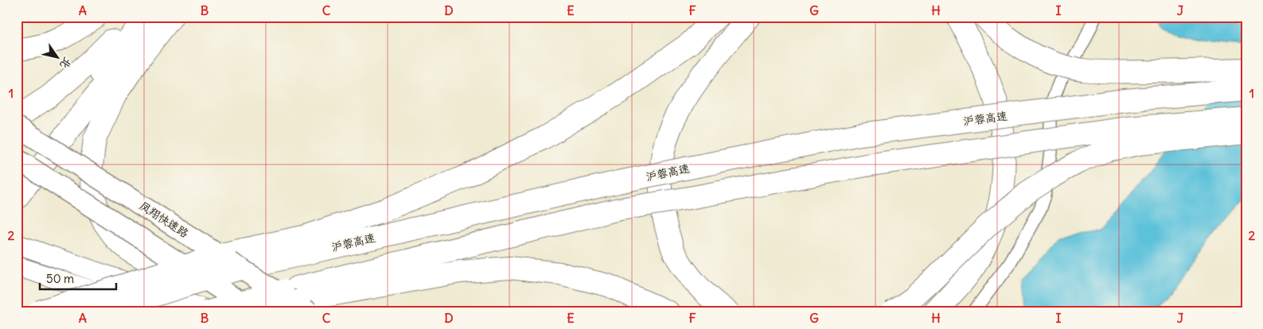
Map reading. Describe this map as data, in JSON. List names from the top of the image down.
{
  "streets": {
    "highway": ["沪蓉高速", "凤翔快速路"]
  },
  "scale_bar": "50 m",
  "north": "bottom right",
  "grid": {
    "columns": [
      "A",
      "B",
      "C",
      "D",
      "E",
      "F",
      "G",
      "H",
      "I",
      "J"
    ],
    "rows": ["1", "2"]
  }
}
